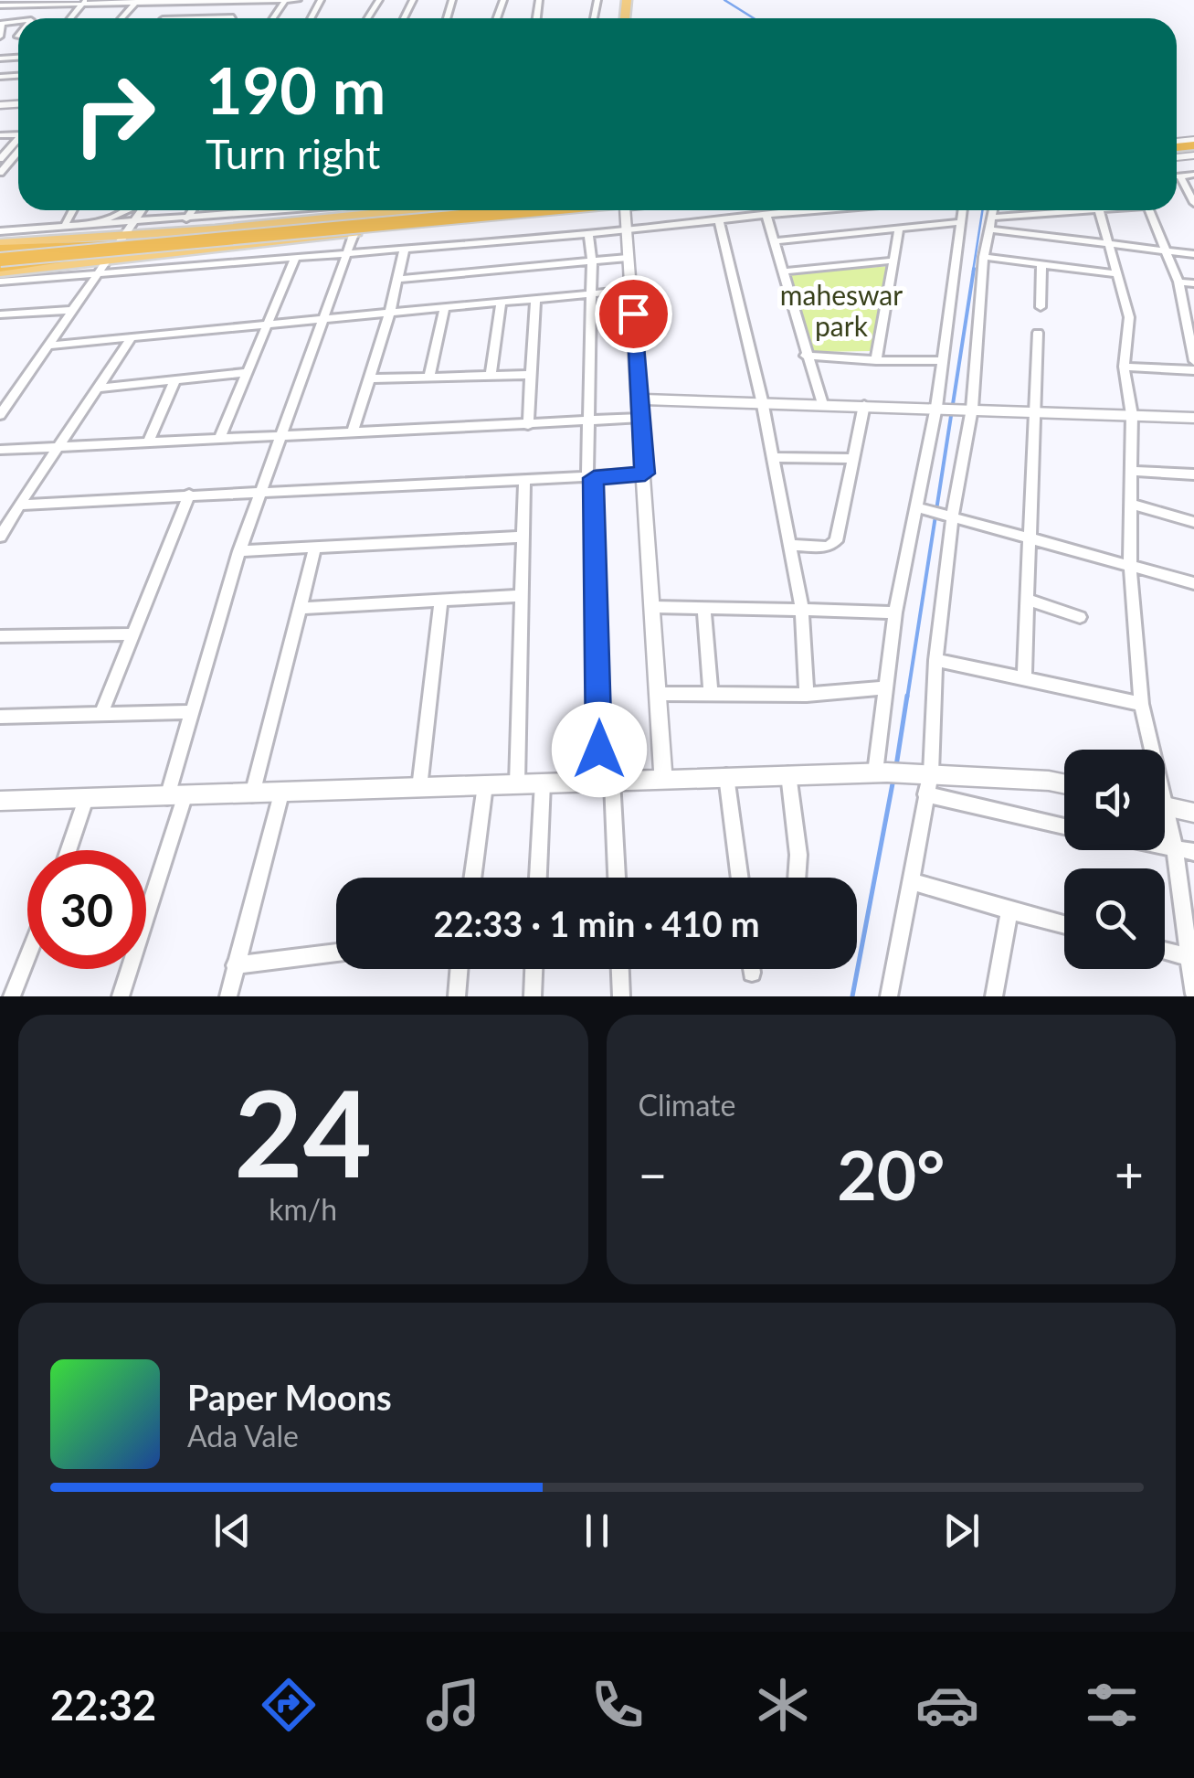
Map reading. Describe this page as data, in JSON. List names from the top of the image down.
{
  "parks": ["maheswar park"],
  "page": {
    "turn": ["190 m", "Turn right"],
    "limit": "30",
    "trip": "22:33 · 1 min · 410 m",
    "tile": [
      ["24", "km/h"],
      "Climate"
    ],
    "heat": ["−", "20°", "+"],
    "song": ["Paper Moons", "Ada Vale"],
    "tabs": "22:32"
  }
}
